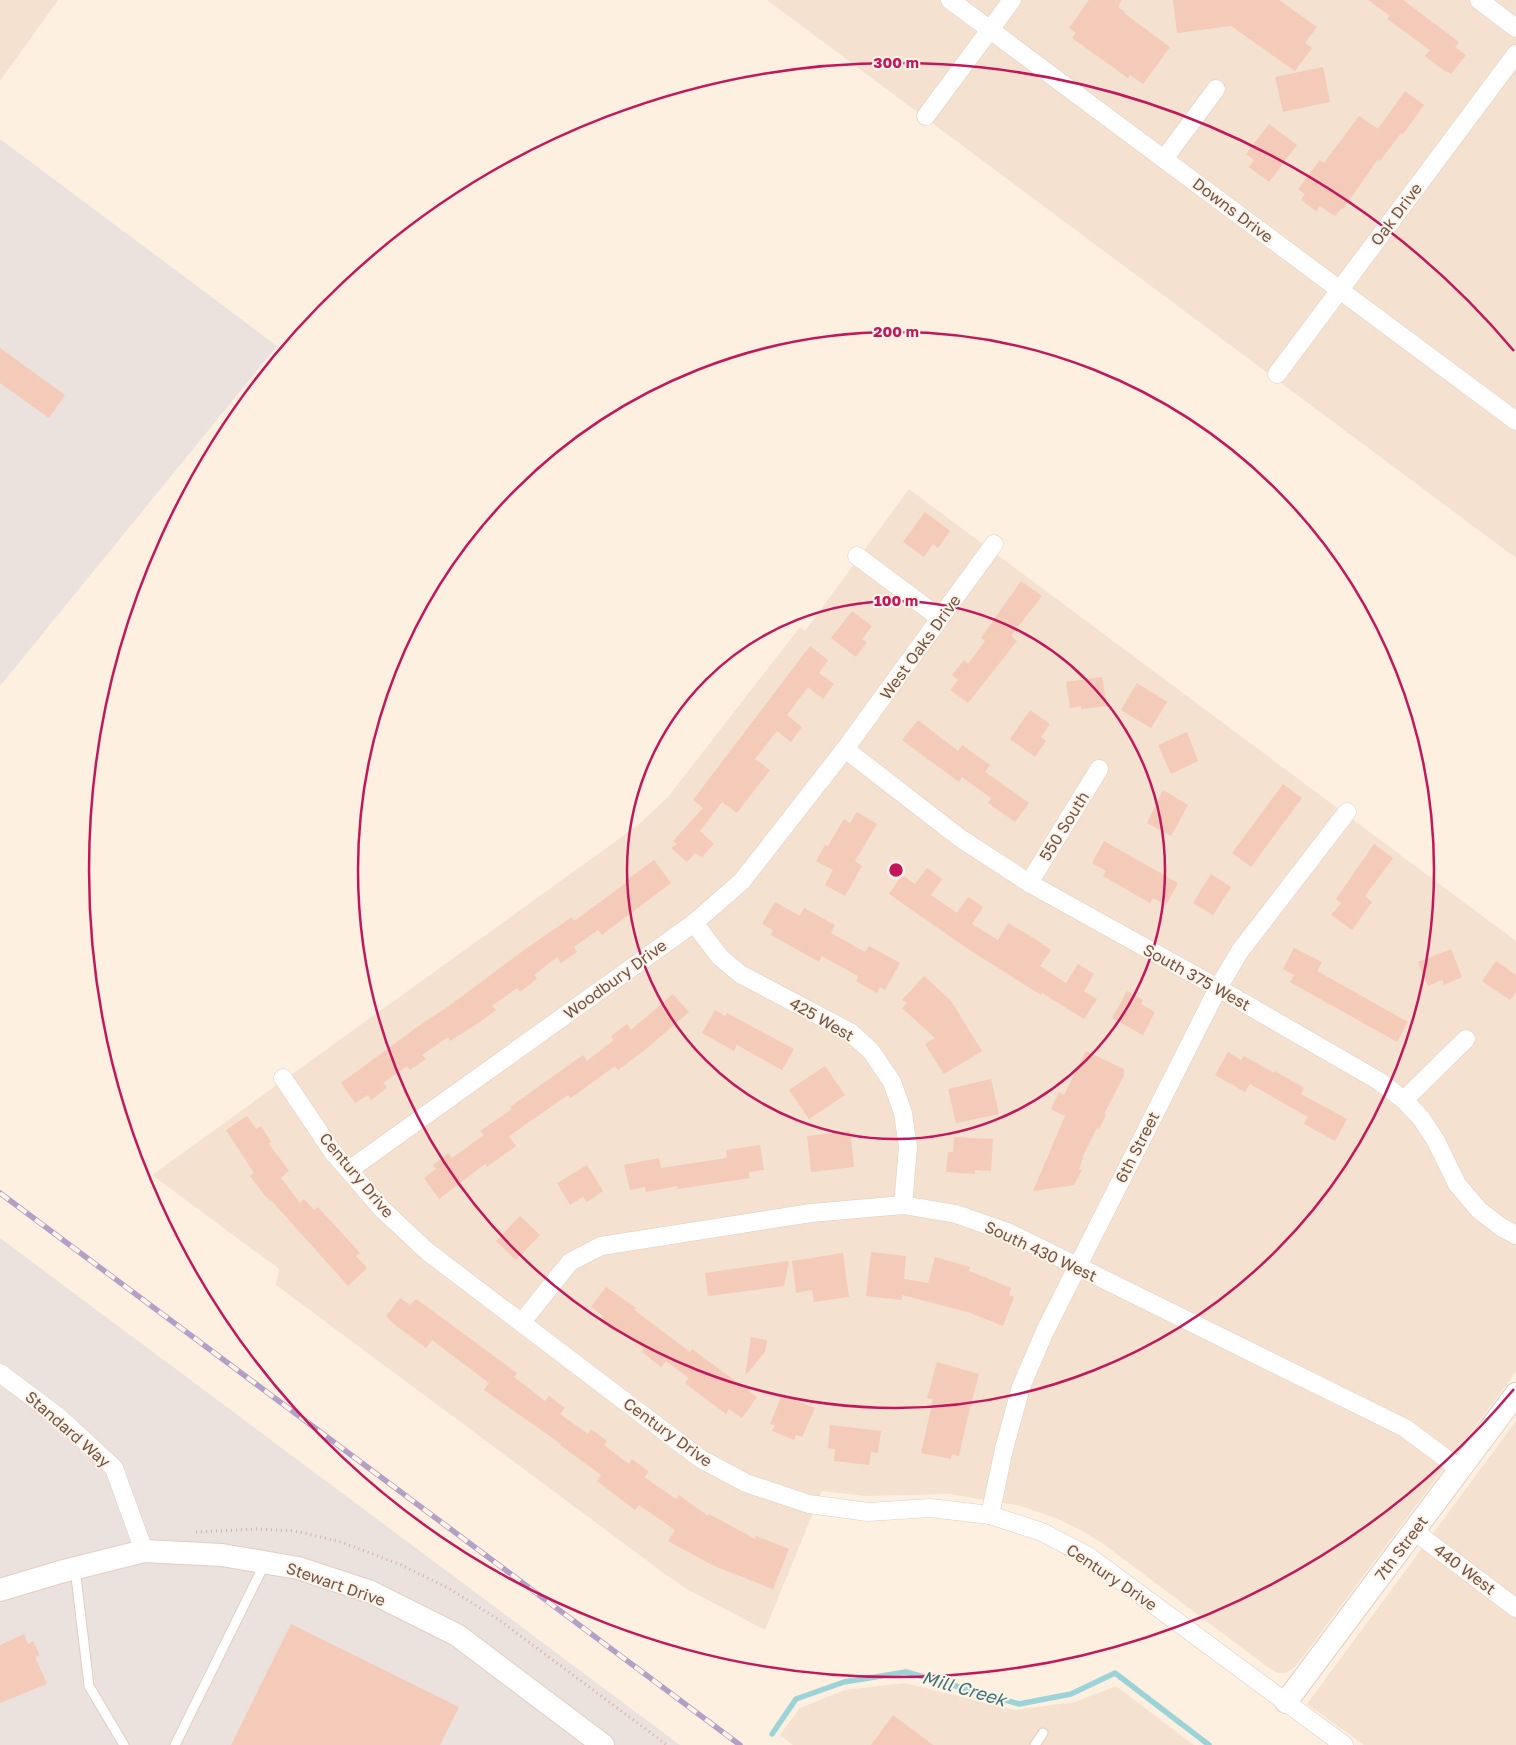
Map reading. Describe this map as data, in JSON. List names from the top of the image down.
{
  "streets": {
    "street": [
      "Downs Drive",
      "Oak Drive",
      "West Oaks Drive",
      "550 South",
      "South 375 West",
      "Woodbury Drive",
      "425 West",
      "6th Street",
      "Century Drive",
      "South 430 West",
      "Standard Way",
      "7th Street",
      "440 West",
      "Stewart Drive"
    ]
  },
  "crossings": [
    ["Downs Drive", "Oak Drive"],
    ["West Oaks Drive", "South 375 West"],
    ["West Oaks Drive", "Woodbury Drive"],
    ["550 South", "South 375 West"],
    ["South 375 West", "Woodbury Drive"],
    ["South 375 West", "6th Street"],
    ["Woodbury Drive", "425 West"],
    ["Woodbury Drive", "Century Drive"],
    ["425 West", "South 430 West"],
    ["6th Street", "Century Drive"],
    ["6th Street", "South 430 West"],
    ["Century Drive", "South 430 West"],
    ["Century Drive", "7th Street"],
    ["South 430 West", "7th Street"],
    ["Standard Way", "Stewart Drive"],
    ["7th Street", "440 West"]
  ],
  "water": ["Mill Creek"],
  "rings": ["300 m", "200 m", "100 m"]
}
